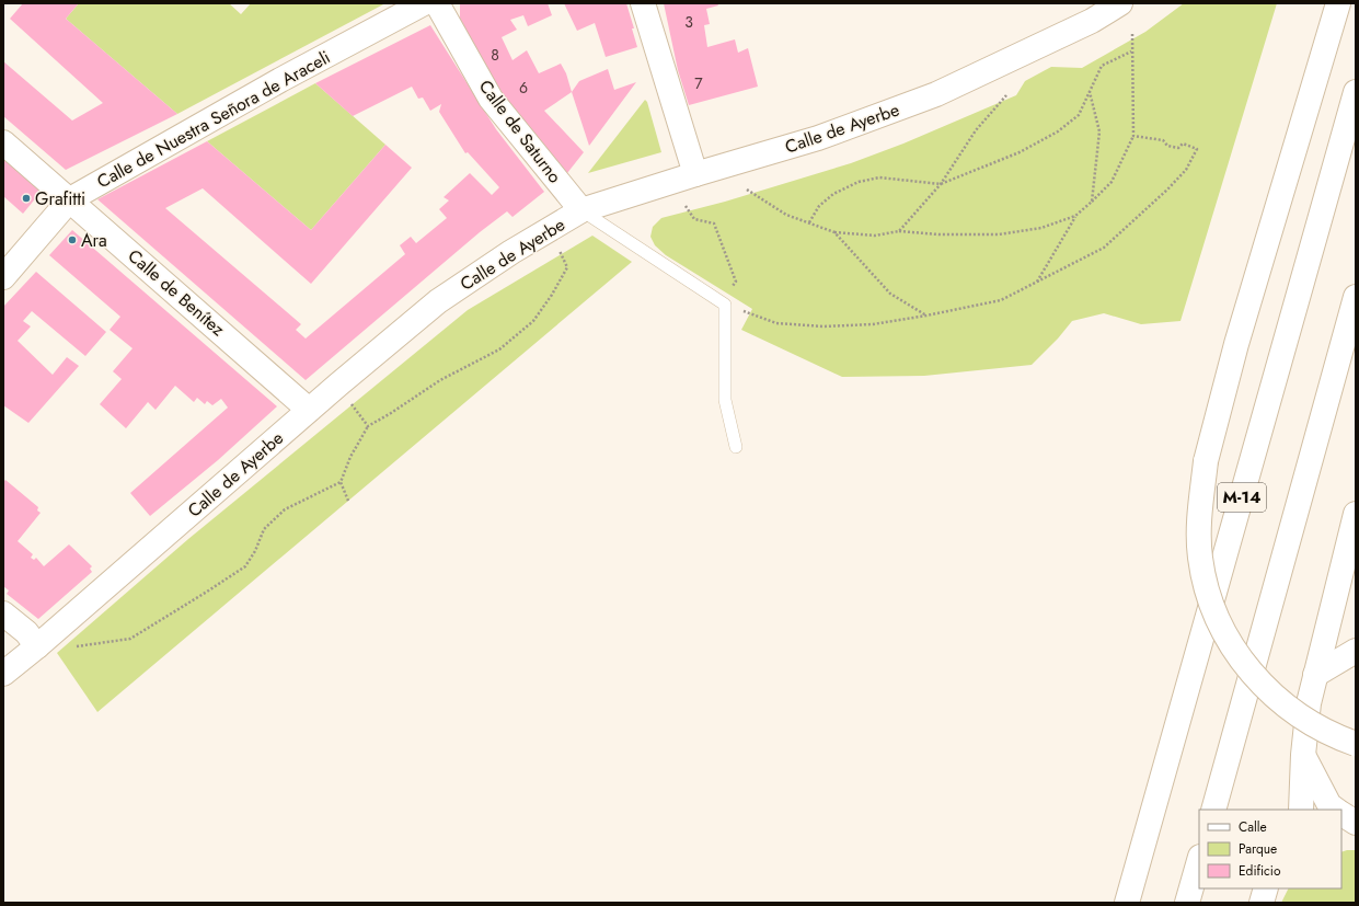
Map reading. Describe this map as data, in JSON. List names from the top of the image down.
{
  "streets": {
    "main road": [
      "Calle de Nuestra Señora de Araceli",
      "Calle de Ayerbe",
      "Calle de Saturno",
      "Calle de Benítez",
      "M-14"
    ]
  },
  "crossings": [
    ["Calle de Nuestra Señora de Araceli", "Calle de Benítez"],
    ["Calle de Ayerbe", "Calle de Saturno"],
    ["Calle de Ayerbe", "Calle de Benítez"]
  ],
  "places": ["Grafitti", "Ara"],
  "house_numbers": [
    "3",
    "8",
    "7",
    "6"
  ],
  "legend": ["Calle", "Parque", "Edificio"]
}
